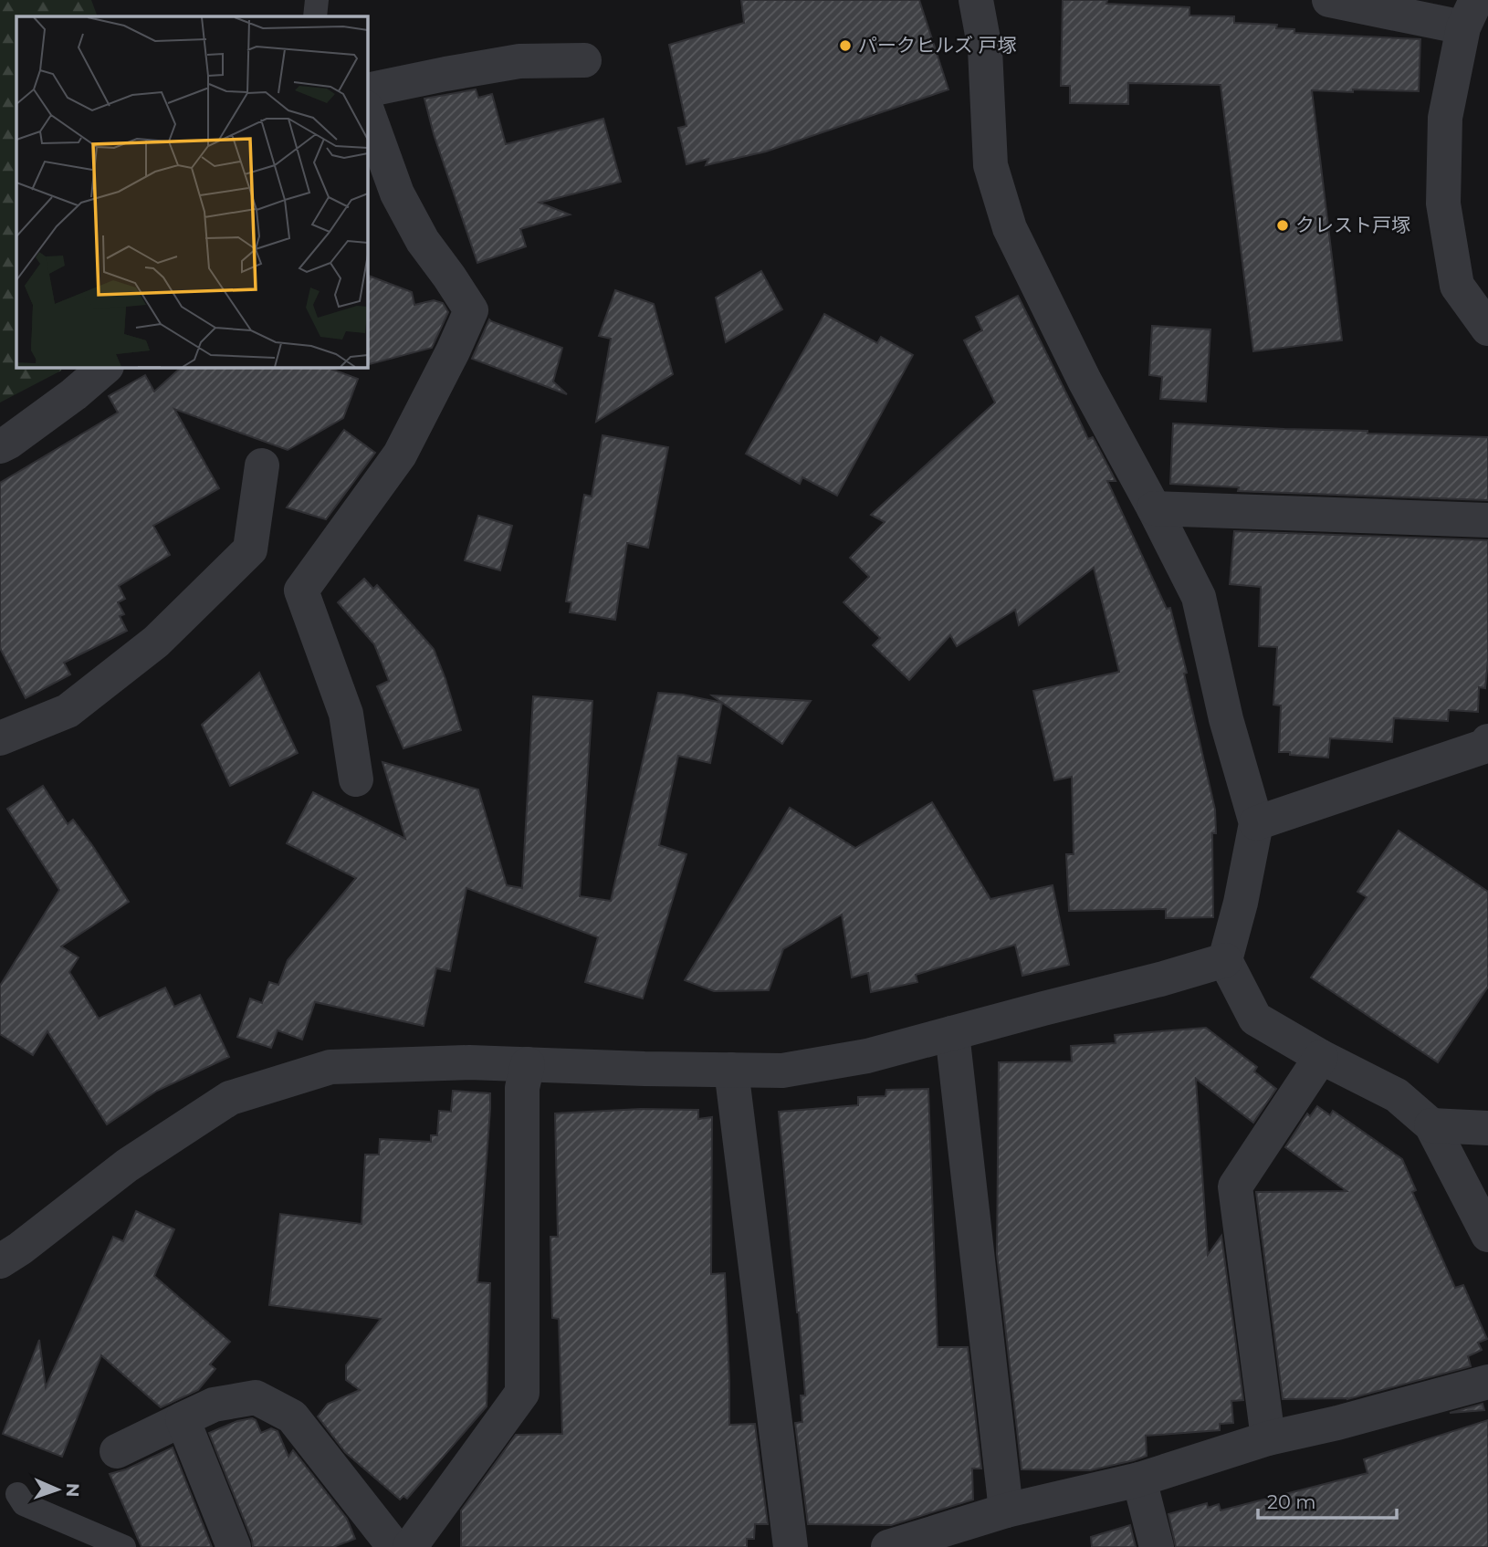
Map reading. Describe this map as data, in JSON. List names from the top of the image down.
{
  "places": ["パークヒルズ 戸塚", "クレスト戸塚"],
  "scale_bar": "20 m",
  "north": "right"
}
